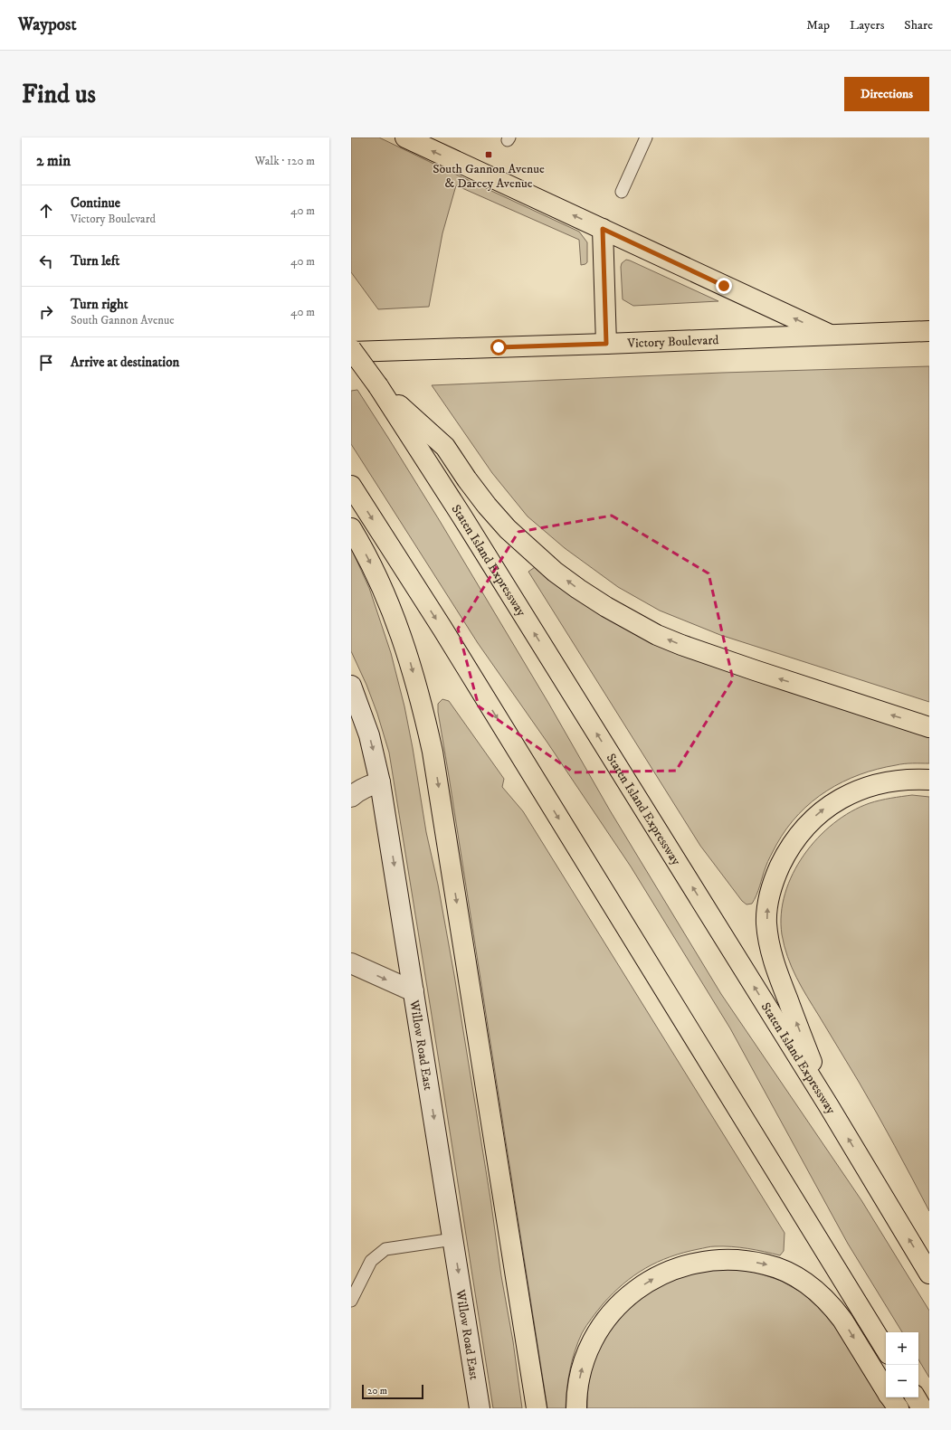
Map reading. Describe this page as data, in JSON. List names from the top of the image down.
{
  "streets": {
    "main road": ["Victory Boulevard", "Staten Island Expressway", "Willow Road East"]
  },
  "crossings": [
    ["Victory Boulevard", "Staten Island Expressway"]
  ],
  "places": {
    "transit": ["South Gannon Avenue & Darcey Avenue"]
  },
  "scale_bar": "20 m",
  "page": {
    "header": "Waypost",
    "nav": ["Map", "Layers", "Share"],
    "buttons": "Directions",
    "title": "Find us",
    "heading": ["2 min", "Walk · 120 m"],
    "list": [
      ["Continue", "Victory Boulevard", "40 m"],
      ["Turn left", "40 m"],
      ["Turn right", "South Gannon Avenue", "40 m"],
      "Arrive at destination"
    ],
    "map_buttons": ["+", "−"],
    "scale": "20 m"
  }
}
